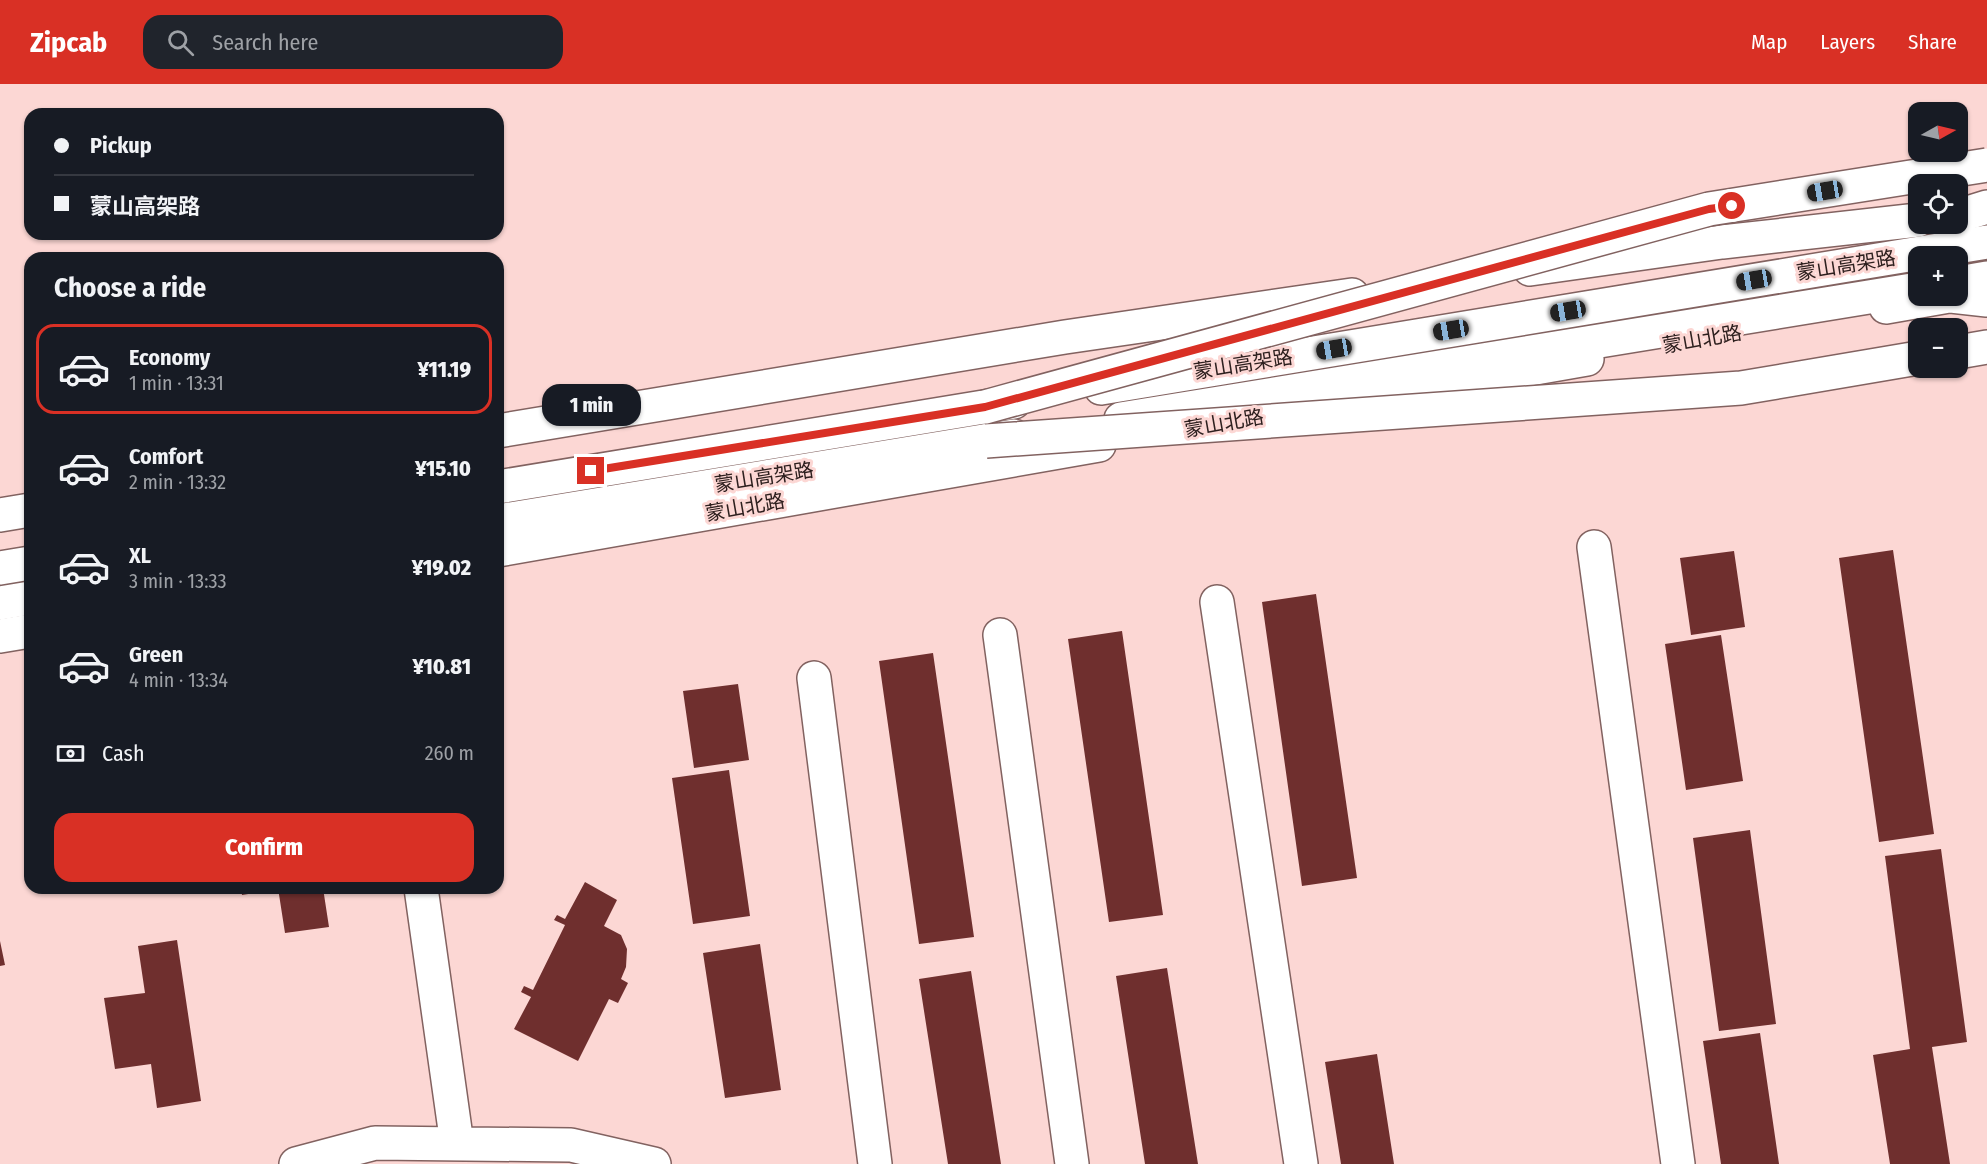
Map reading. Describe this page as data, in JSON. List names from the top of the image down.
{
  "streets": {
    "main road": ["蒙山高架路", "蒙山北路"]
  },
  "north": "right",
  "page": {
    "header": "Zipcab",
    "search": "Search here",
    "nav": ["Map", "Layers", "Share"],
    "map_buttons": ["+", "−"],
    "banner": ["Pickup", "蒙山高架路"],
    "heading": "Choose a ride",
    "list": [
      {
        "name": "Economy",
        "note": "1 min · 13:31",
        "value": "¥11.19"
      },
      {
        "name": "Comfort",
        "note": "2 min · 13:32",
        "value": "¥15.10"
      },
      {
        "name": "XL",
        "note": "3 min · 13:33",
        "value": "¥19.02"
      },
      {
        "name": "Green",
        "note": "4 min · 13:34",
        "value": "¥10.81"
      }
    ],
    "bubble": "1 min",
    "pay": ["Cash", "260 m"],
    "buttons": "Confirm"
  }
}
